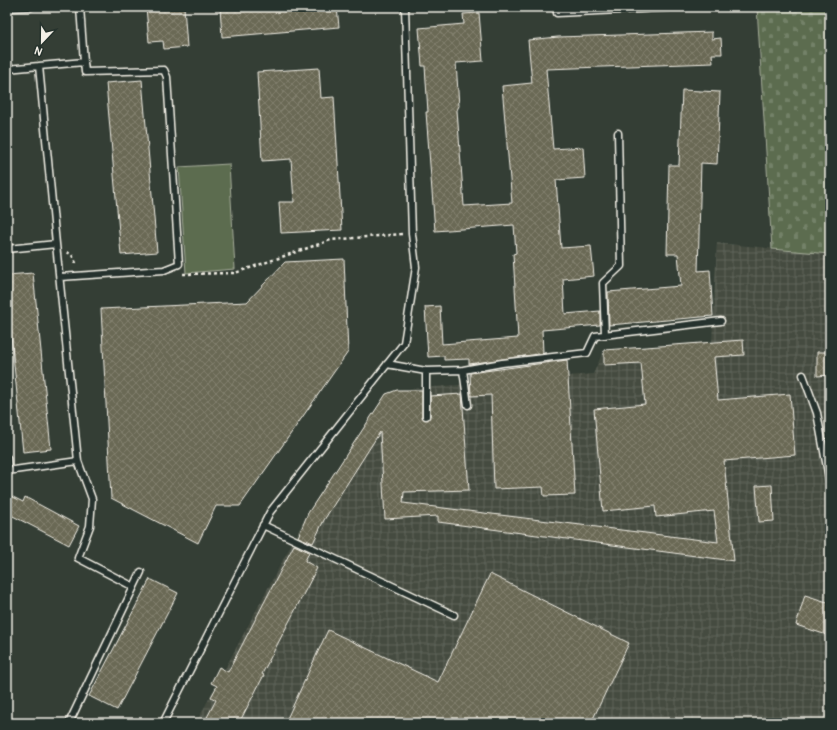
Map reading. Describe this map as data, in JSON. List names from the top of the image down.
{
  "north": "bottom"
}
